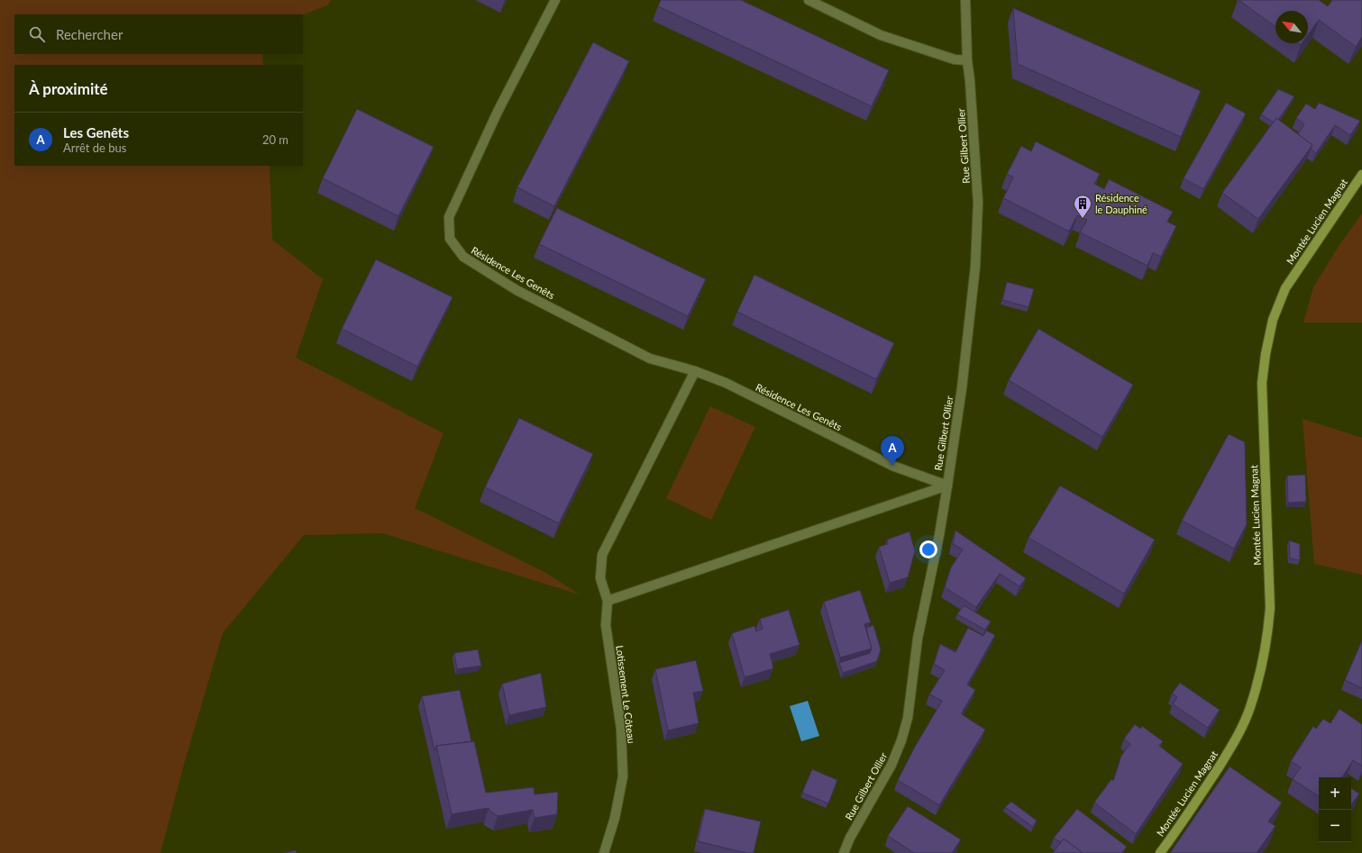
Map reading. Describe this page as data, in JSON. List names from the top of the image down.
{
  "streets": {
    "main road": ["Montée Lucien Magnat"],
    "street": ["Rue Gilbert Ollier", "Résidence Les Genêts", "Lotissement Le Côteau"]
  },
  "crossings": [
    ["Rue Gilbert Ollier", "Résidence Les Genêts"]
  ],
  "places": {
    "building": ["Résidence le Dauphiné"]
  },
  "north": "top left",
  "page": {
    "search": "Rechercher",
    "heading": "À proximité",
    "list": [
      {
        "mark": "A",
        "name": "Les Genêts",
        "note": "Arrêt de bus",
        "value": "20 m"
      }
    ],
    "pins": "A",
    "map_buttons": ["+", "−"]
  }
}
